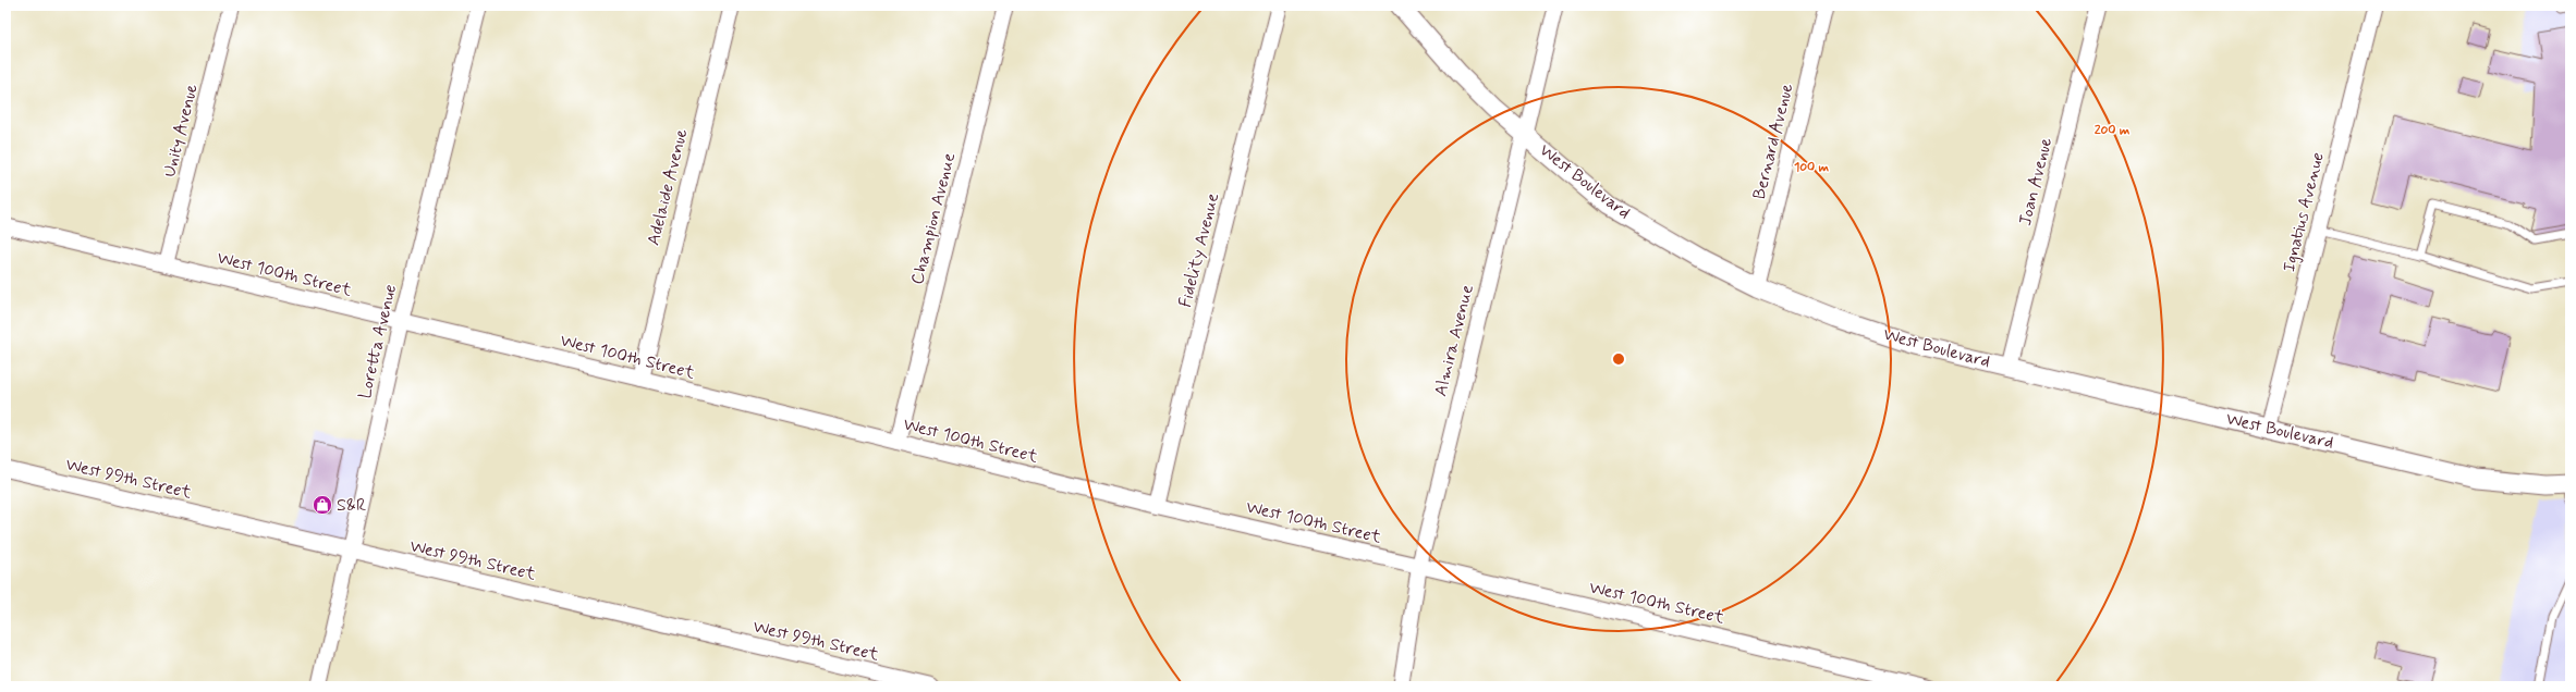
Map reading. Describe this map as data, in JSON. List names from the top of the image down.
{
  "streets": {
    "street": [
      "Unity Avenue",
      "Bernard Avenue",
      "West Boulevard",
      "Joan Avenue",
      "Adelaide Avenue",
      "Ignatius Avenue",
      "Champion Avenue",
      "Fidelity Avenue",
      "West 100th Street",
      "Almira Avenue",
      "Loretta Avenue",
      "West 99th Street"
    ]
  },
  "crossings": [
    ["Unity Avenue", "West 100th Street"],
    ["Bernard Avenue", "West Boulevard"],
    ["West Boulevard", "Joan Avenue"],
    ["West Boulevard", "Ignatius Avenue"],
    ["West Boulevard", "Almira Avenue"],
    ["Adelaide Avenue", "West 100th Street"],
    ["Champion Avenue", "West 100th Street"],
    ["Fidelity Avenue", "West 100th Street"],
    ["West 100th Street", "Almira Avenue"],
    ["West 100th Street", "Loretta Avenue"],
    ["Loretta Avenue", "West 99th Street"]
  ],
  "places": {
    "shop": ["S&R"]
  },
  "rings": ["200 m", "100 m"]
}
